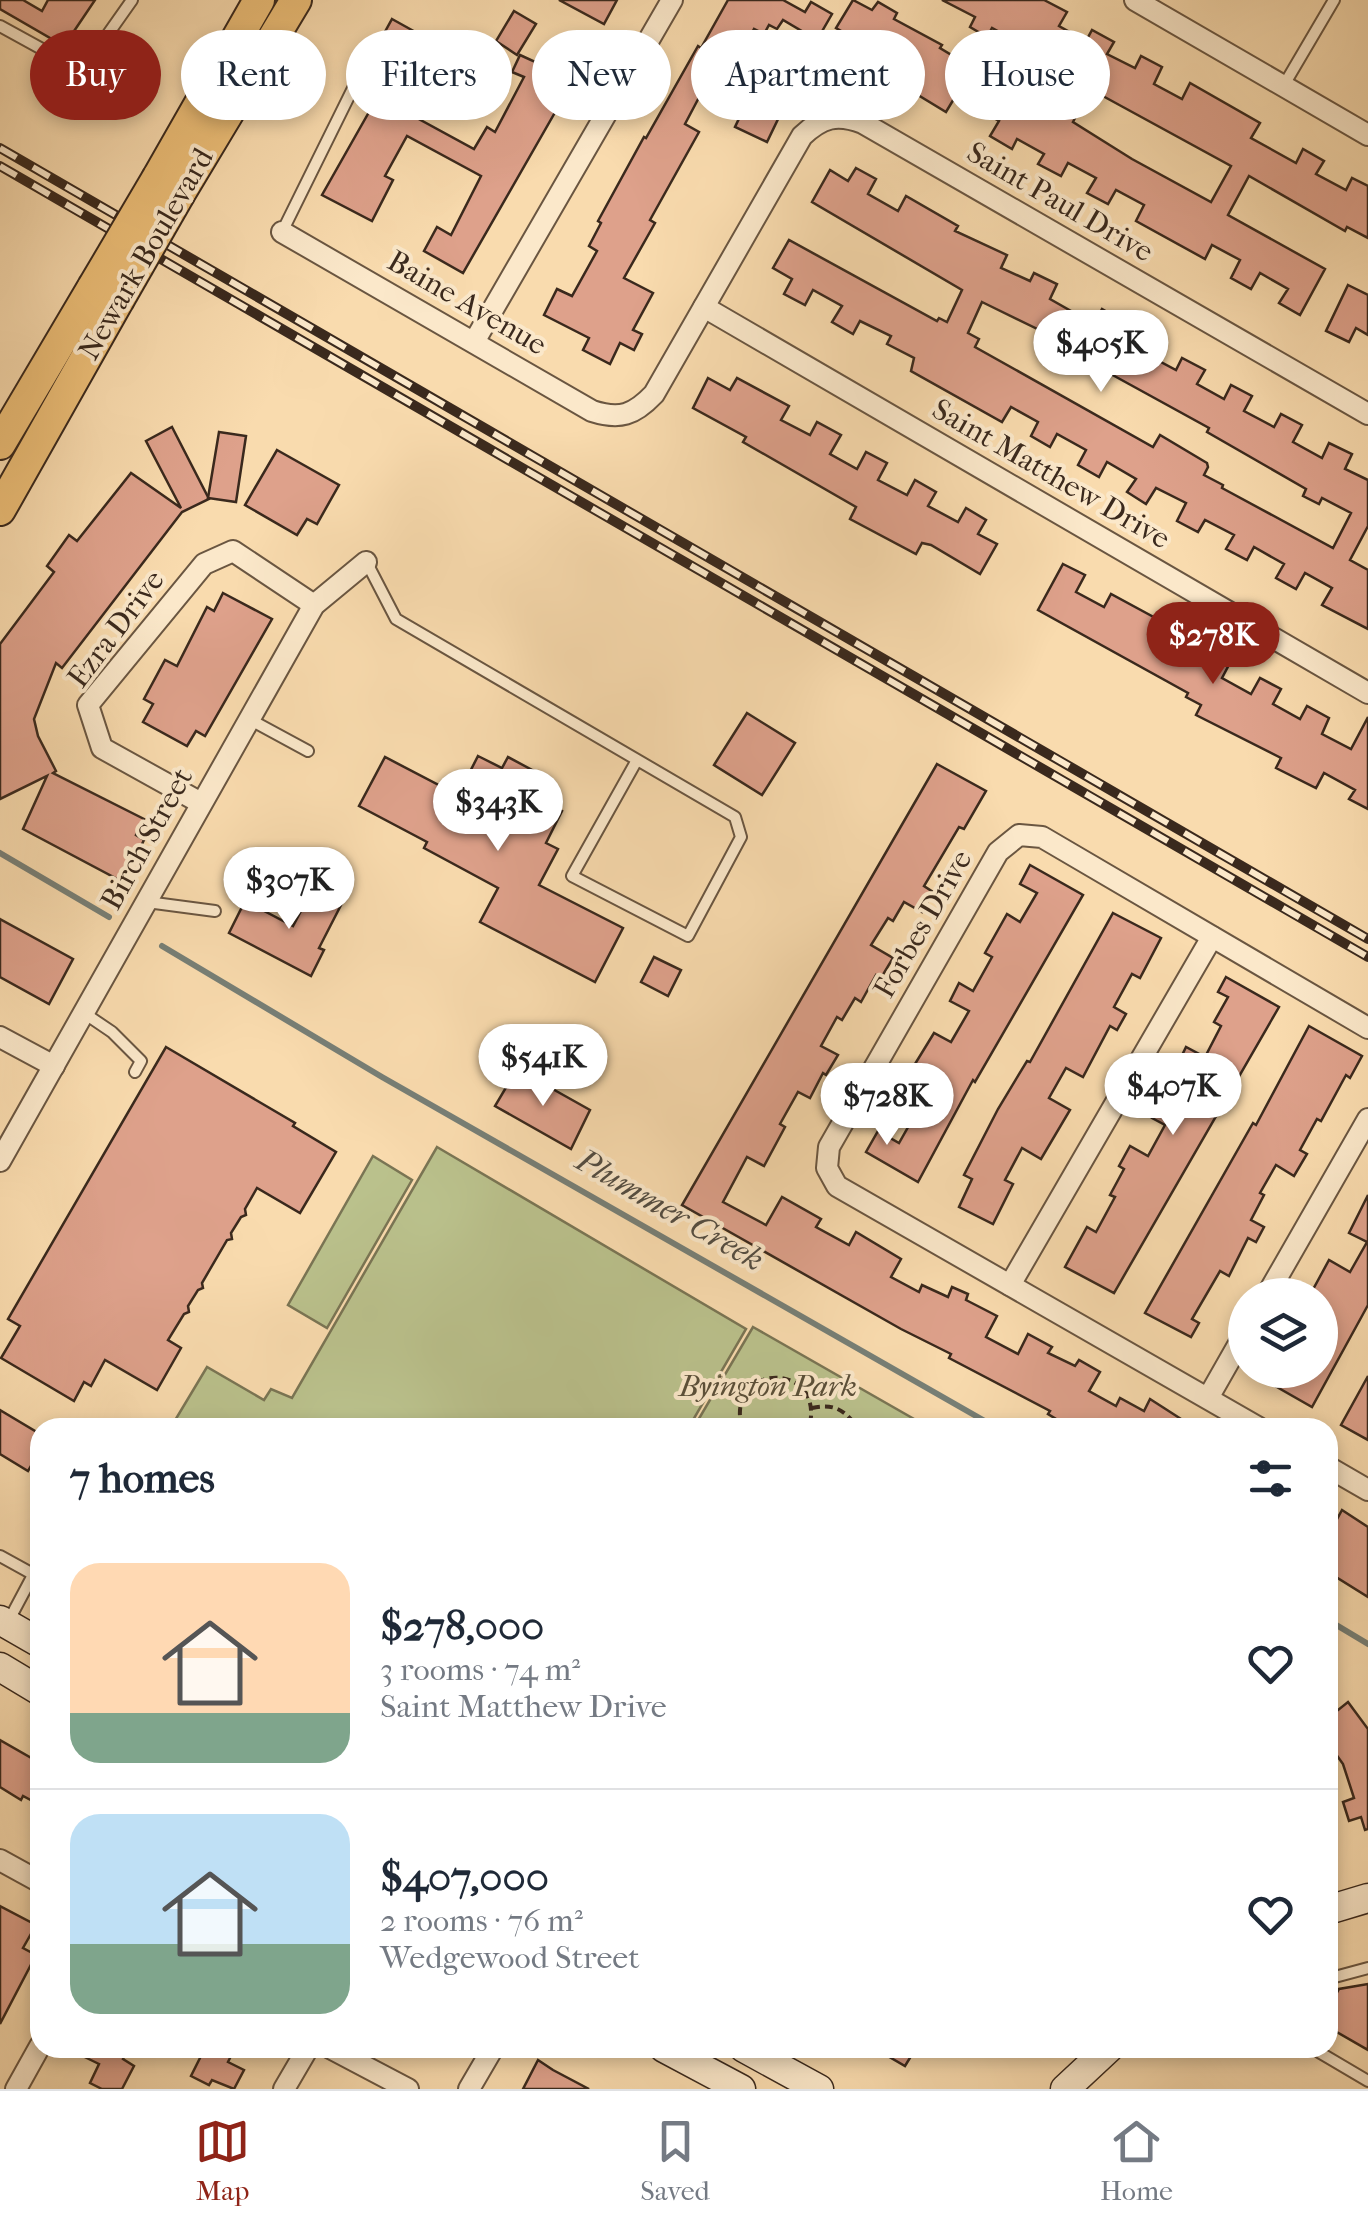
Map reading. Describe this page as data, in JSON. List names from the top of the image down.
{
  "streets": {
    "main road": ["Newark Boulevard"],
    "street": [
      "Saint Paul Drive",
      "Baine Avenue",
      "Saint Matthew Drive",
      "Ezra Drive",
      "Birch Street",
      "Forbes Drive"
    ]
  },
  "crossings": [
    ["Saint Paul Drive", "Baine Avenue"],
    ["Saint Paul Drive", "Saint Matthew Drive"],
    ["Ezra Drive", "Birch Street"]
  ],
  "water": ["Plummer Creek"],
  "parks": ["Byington Park"],
  "page": {
    "chip": [
      "Buy",
      "Rent",
      "Filters",
      "New",
      "Apartment",
      "House"
    ],
    "price": [
      "$405K",
      "$278K",
      "$343K",
      "$307K",
      "$541K",
      "$407K",
      "$728K"
    ],
    "heading": "7 homes",
    "list": [
      {
        "name": "$278,000",
        "note": "3 rooms · 74 m² · Saint Matthew Drive"
      },
      {
        "name": "$407,000",
        "note": "2 rooms · 76 m² · Wedgewood Street"
      }
    ],
    "tabs": ["Map", "Saved", "Home"]
  }
}
